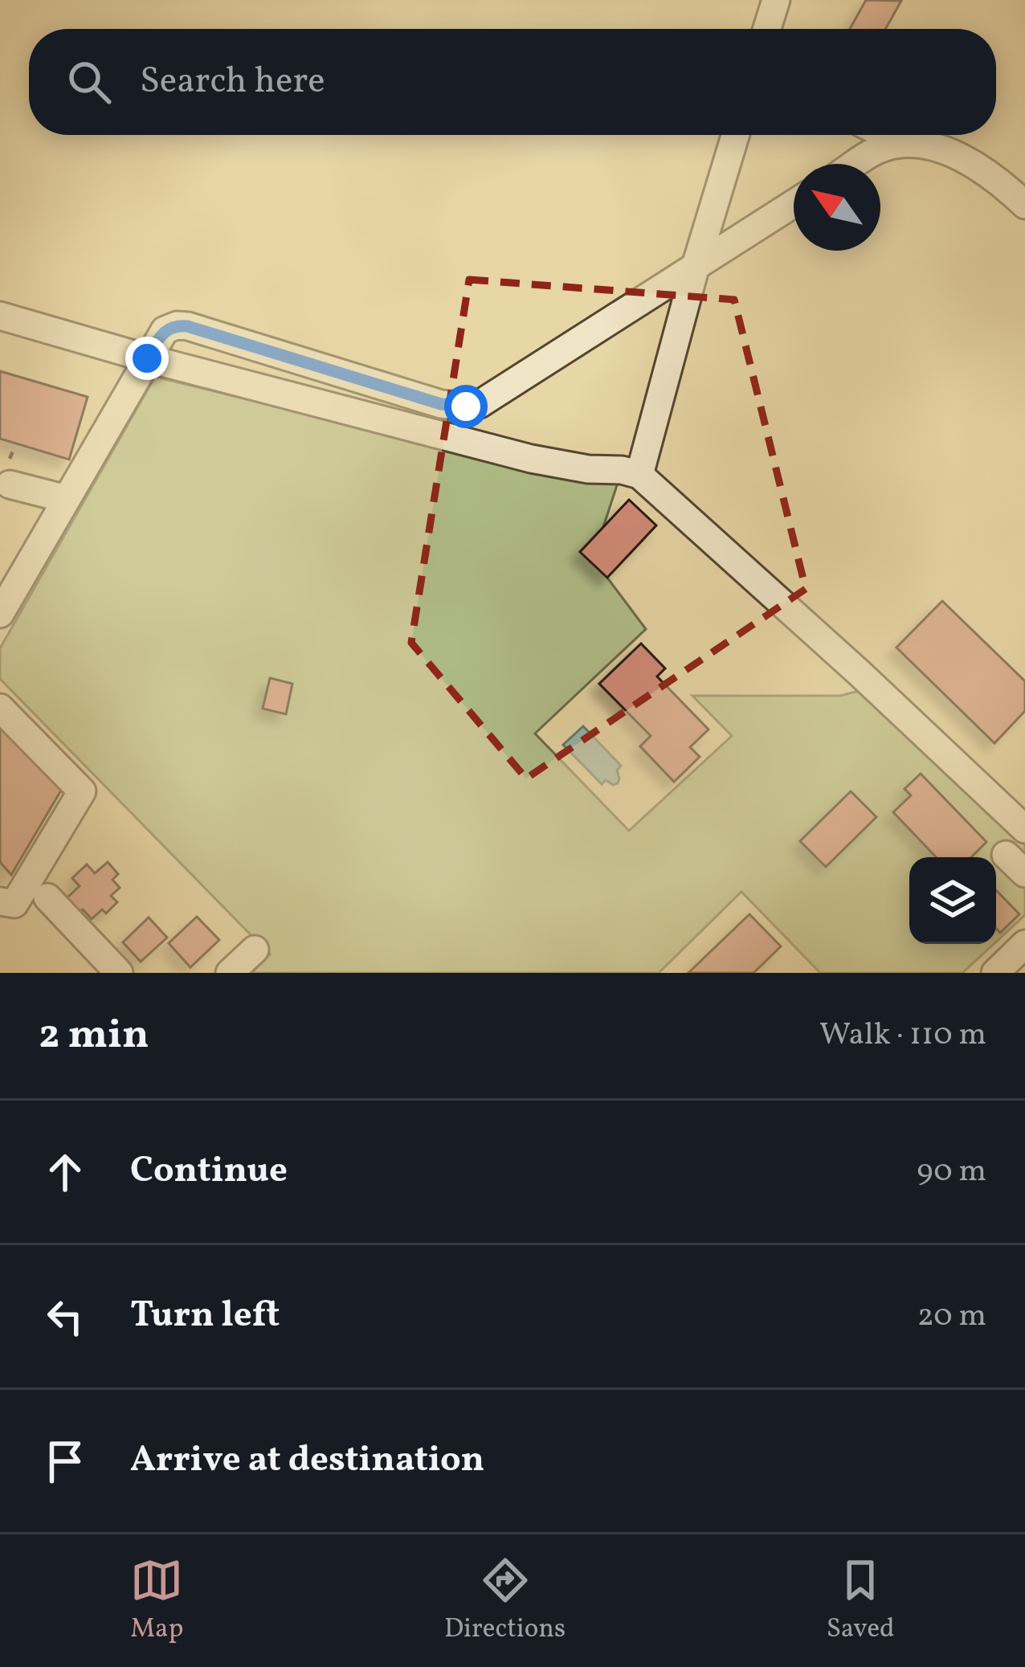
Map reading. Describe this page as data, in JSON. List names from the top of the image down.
{
  "north": "top left",
  "page": {
    "search": "Search here",
    "heading": ["2 min", "Walk · 110 m"],
    "list": [
      ["Continue", "90 m"],
      ["Turn left", "20 m"],
      "Arrive at destination"
    ],
    "nav": ["Map", "Directions", "Saved"]
  }
}
